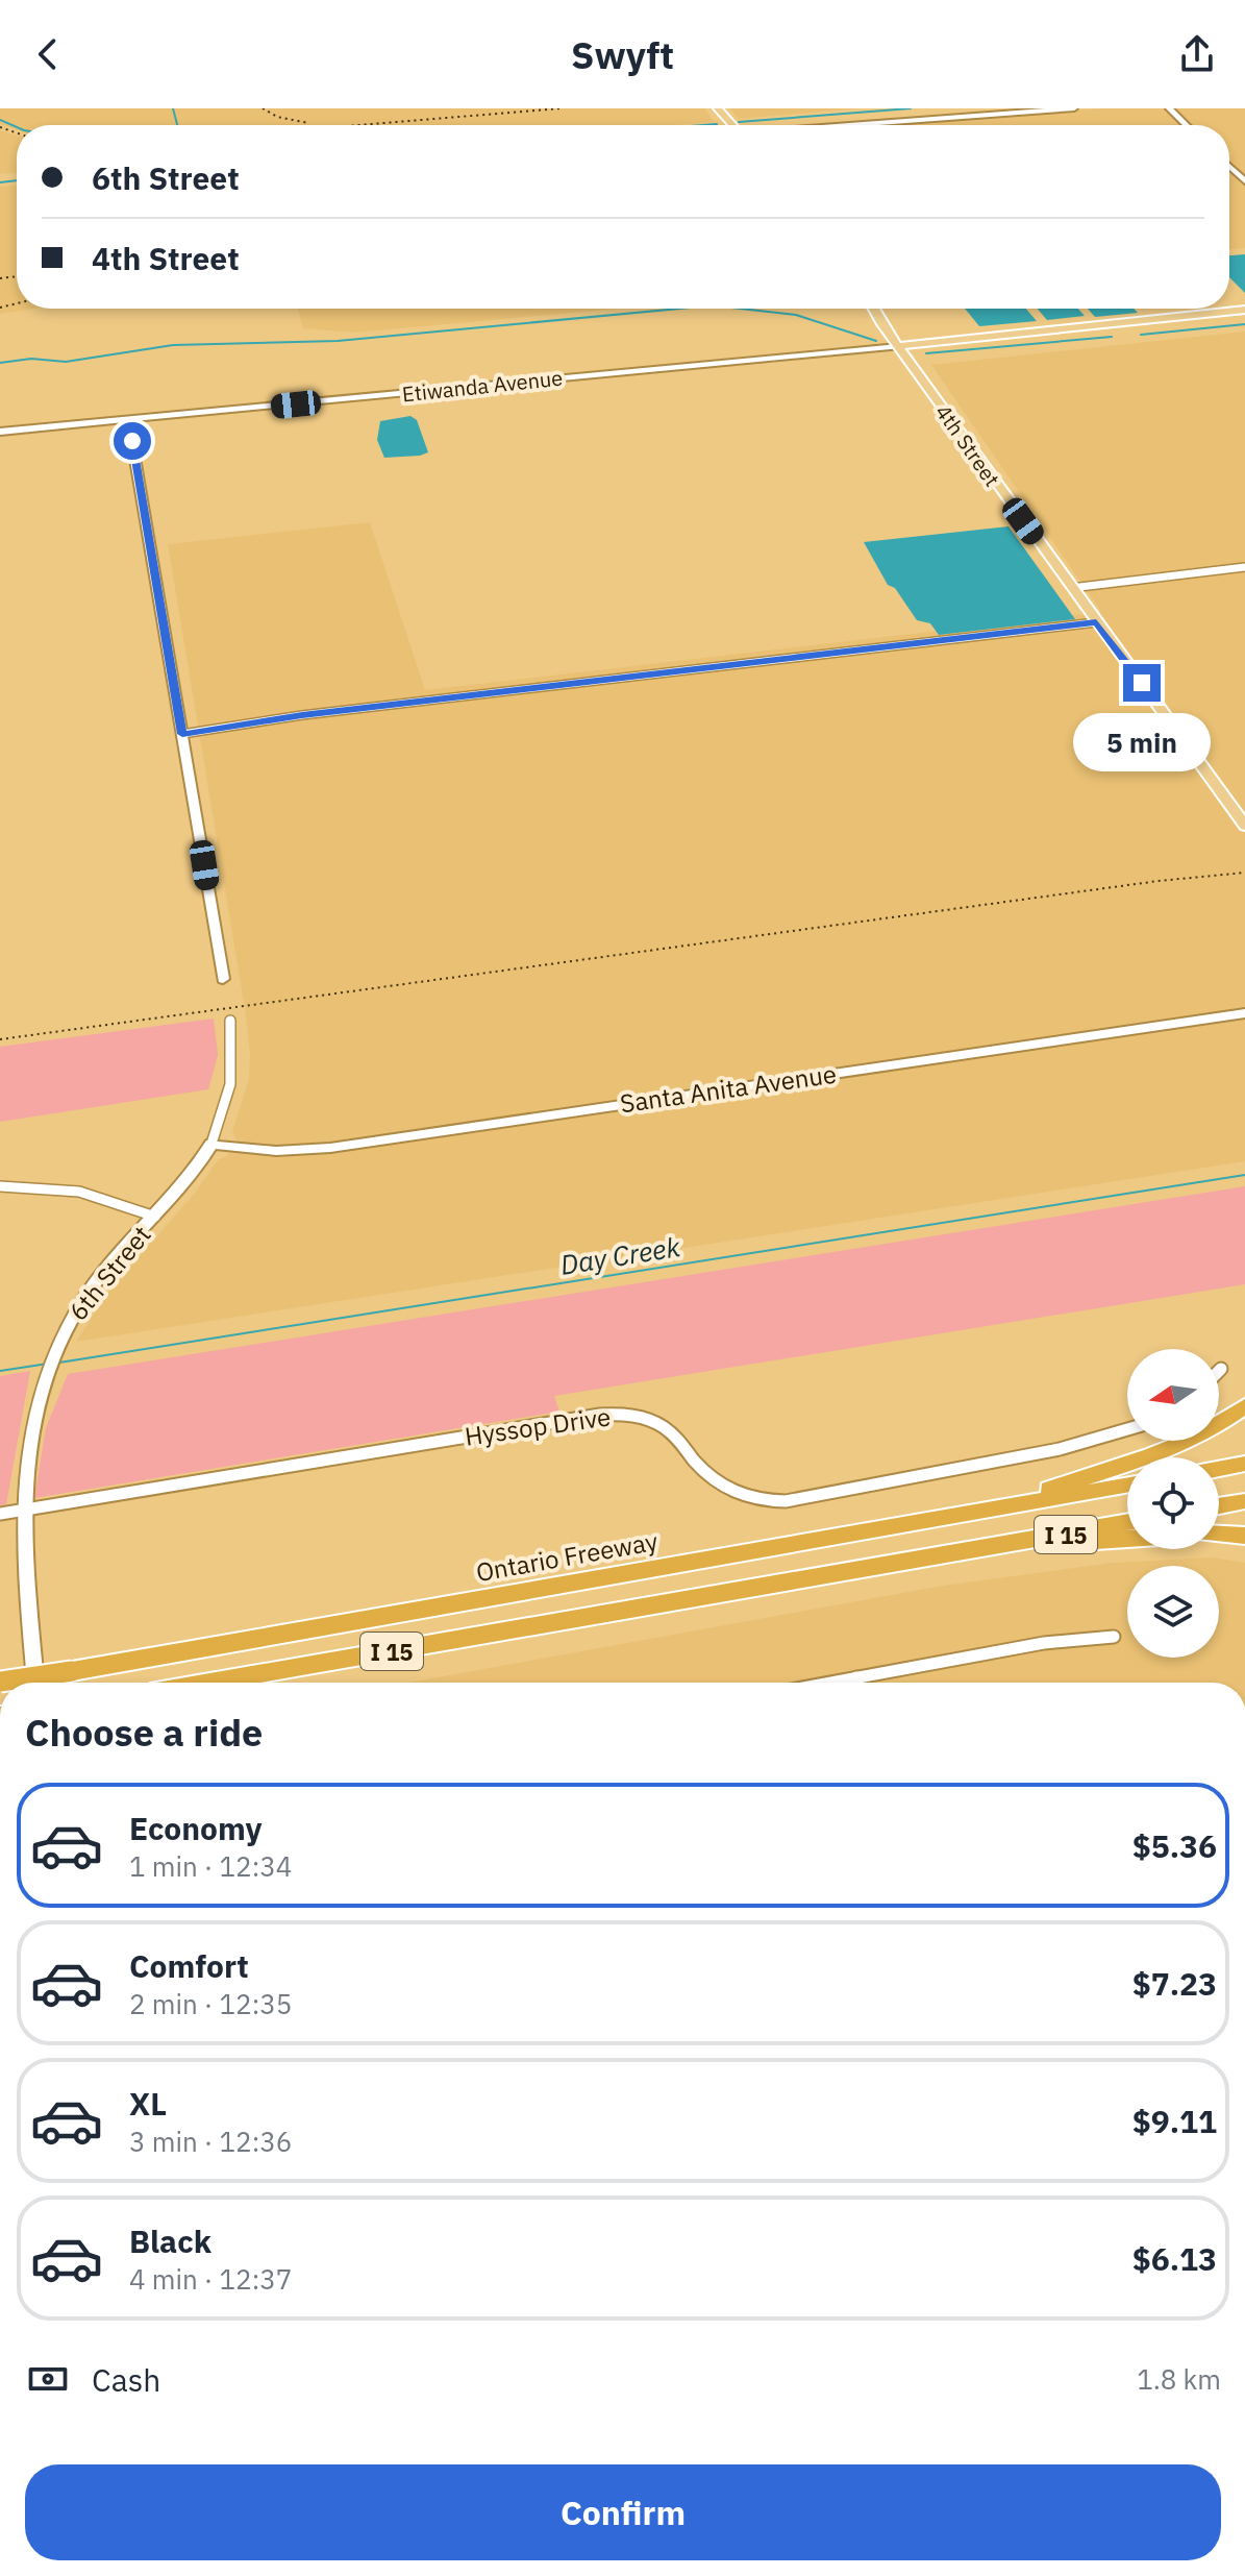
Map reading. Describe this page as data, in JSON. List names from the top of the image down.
{
  "streets": {
    "highway": ["I 15", "Ontario Freeway"],
    "main road": ["Etiwanda Avenue", "4th Street"],
    "street": ["Santa Anita Avenue", "6th Street", "Hyssop Drive"]
  },
  "crossings": [
    ["Etiwanda Avenue", "4th Street"],
    ["Santa Anita Avenue", "6th Street"],
    ["6th Street", "Hyssop Drive"]
  ],
  "water": ["Day Creek"],
  "north": "left",
  "page": {
    "header": "Swyft",
    "banner": ["6th Street", "4th Street"],
    "bubble": "5 min",
    "heading": "Choose a ride",
    "list": [
      {
        "name": "Economy",
        "note": "1 min · 12:34",
        "value": "$5.36"
      },
      {
        "name": "Comfort",
        "note": "2 min · 12:35",
        "value": "$7.23"
      },
      {
        "name": "XL",
        "note": "3 min · 12:36",
        "value": "$9.11"
      },
      {
        "name": "Black",
        "note": "4 min · 12:37",
        "value": "$6.13"
      }
    ],
    "pay": ["Cash", "1.8 km"],
    "buttons": "Confirm"
  }
}
